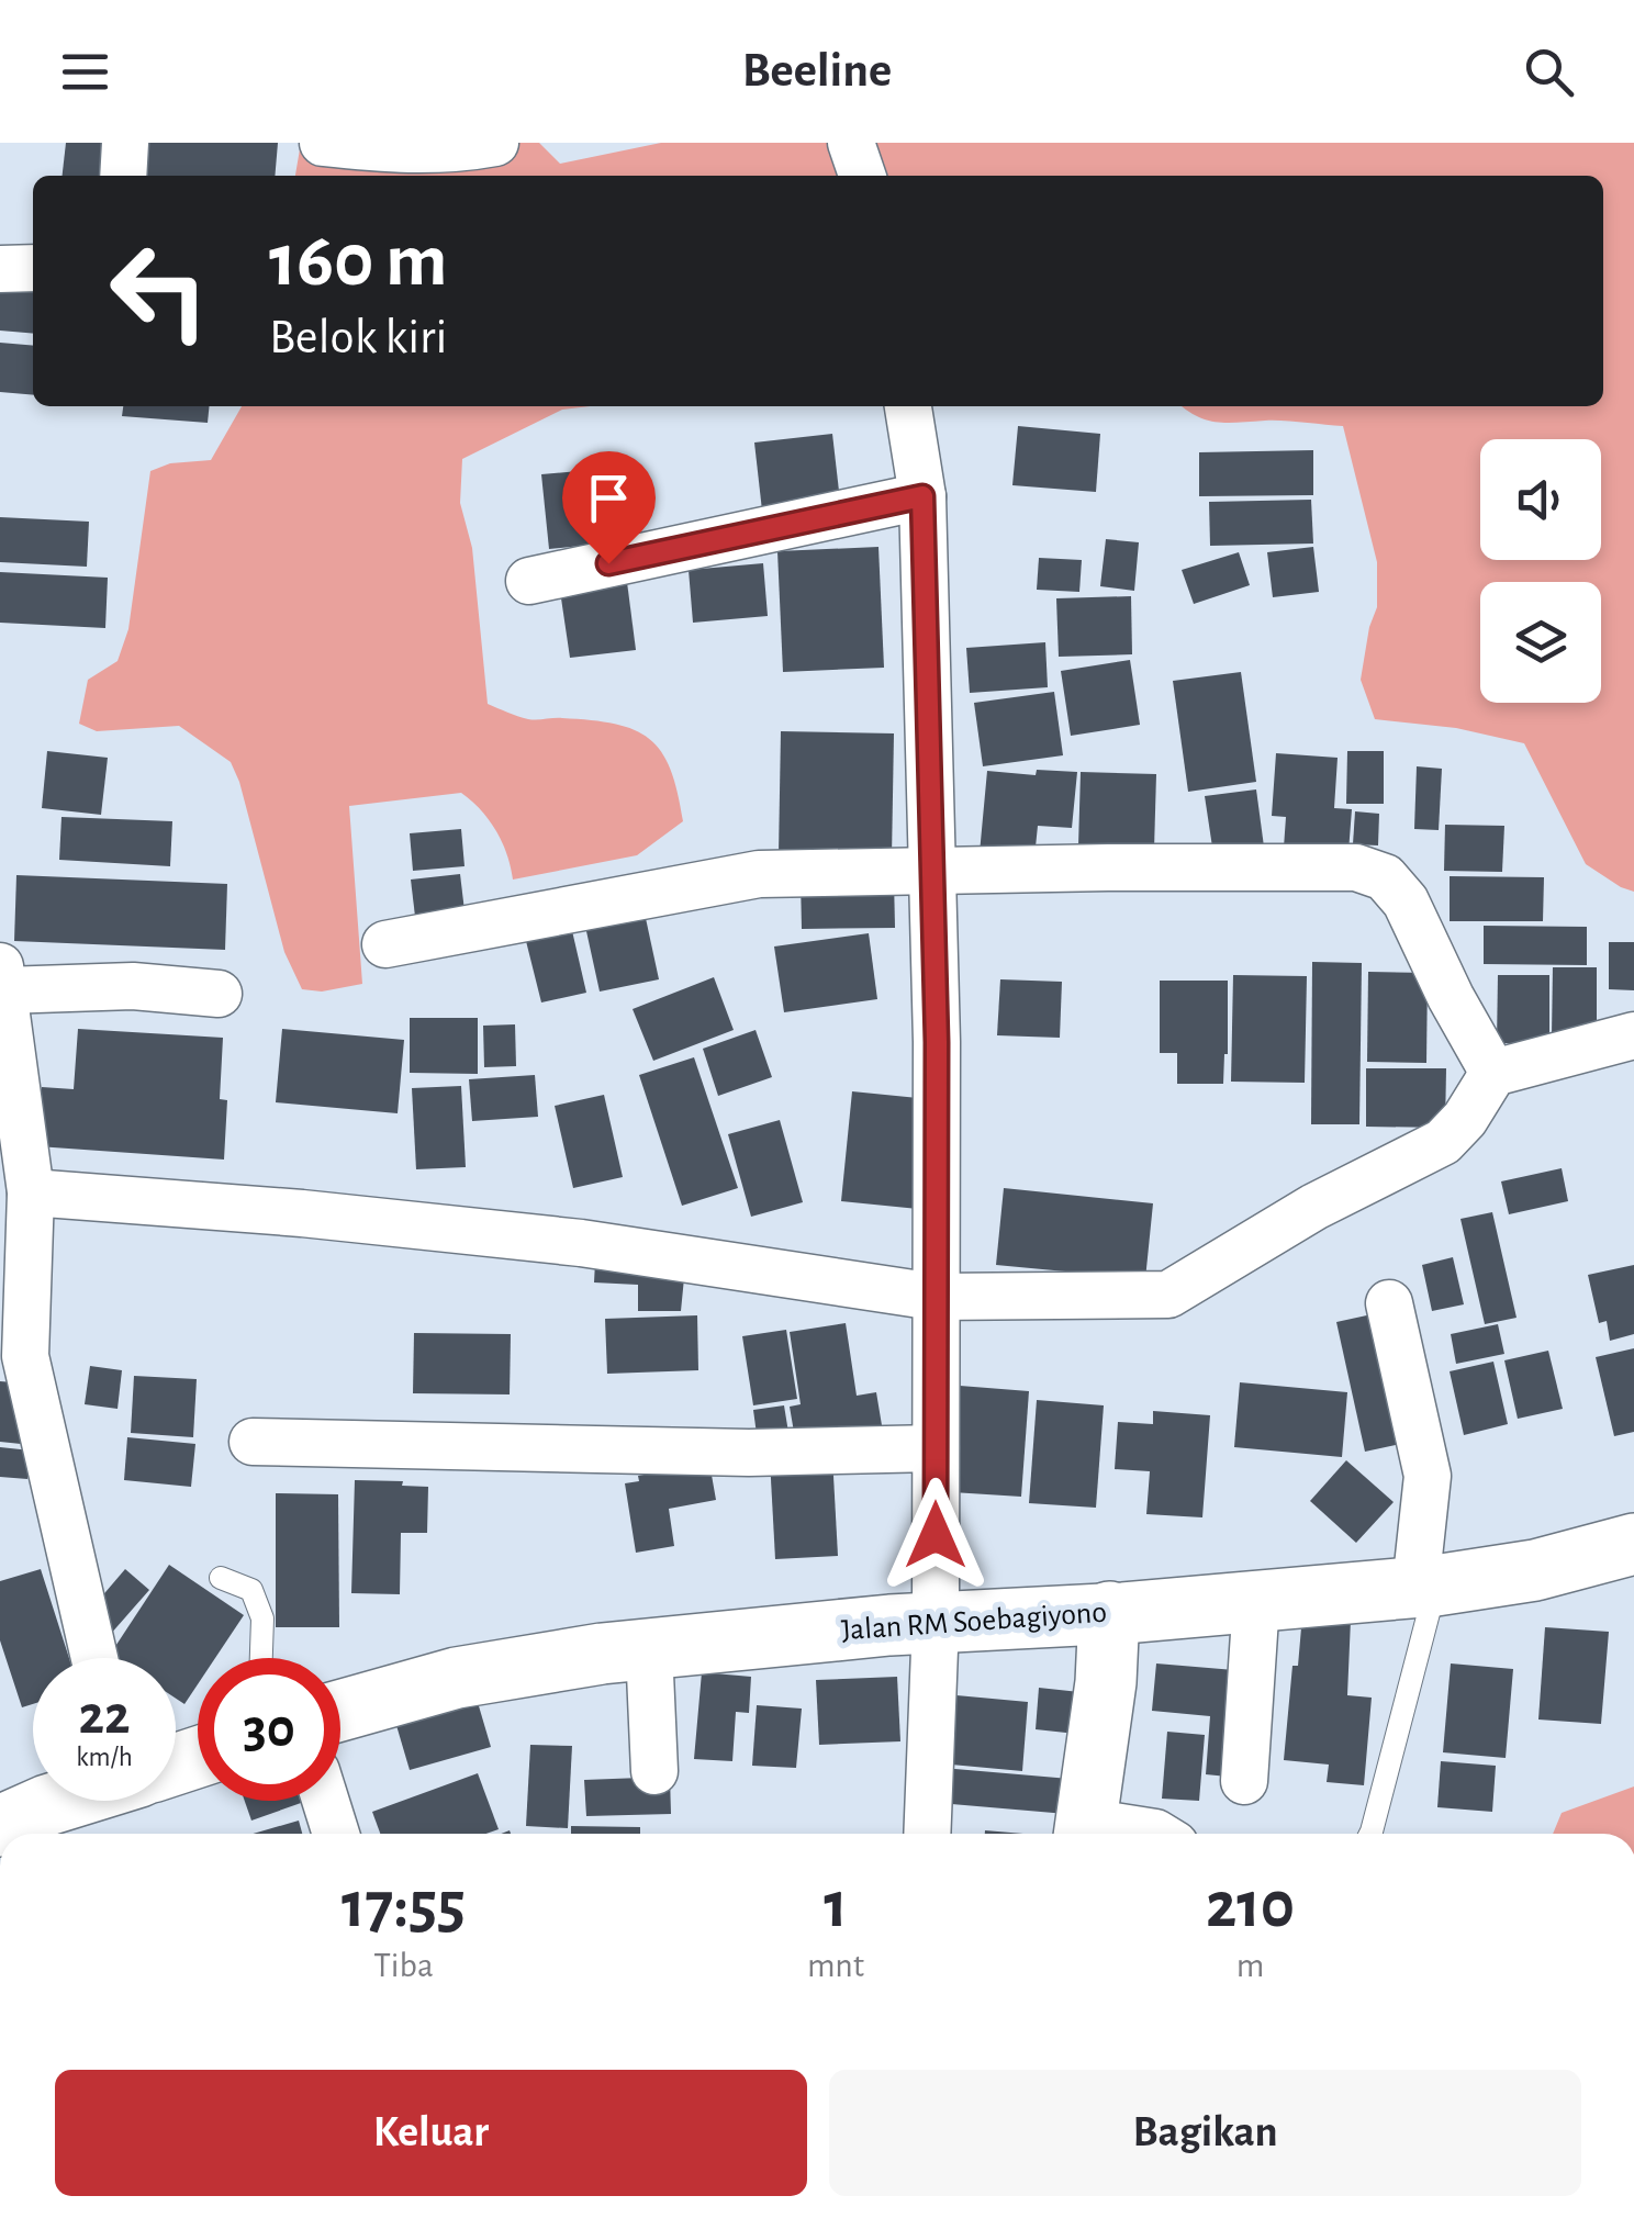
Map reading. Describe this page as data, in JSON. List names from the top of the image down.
{
  "streets": {
    "main road": ["Jalan RM Soebagiyono"]
  },
  "page": {
    "header": "Beeline",
    "turn": ["160 m", "Belok kiri"],
    "speed": "22 km/h",
    "limit": "30",
    "eta": [
      "17:55",
      "Tiba",
      "1",
      "mnt",
      "210",
      "m"
    ],
    "buttons": ["Keluar", "Bagikan"]
  }
}
